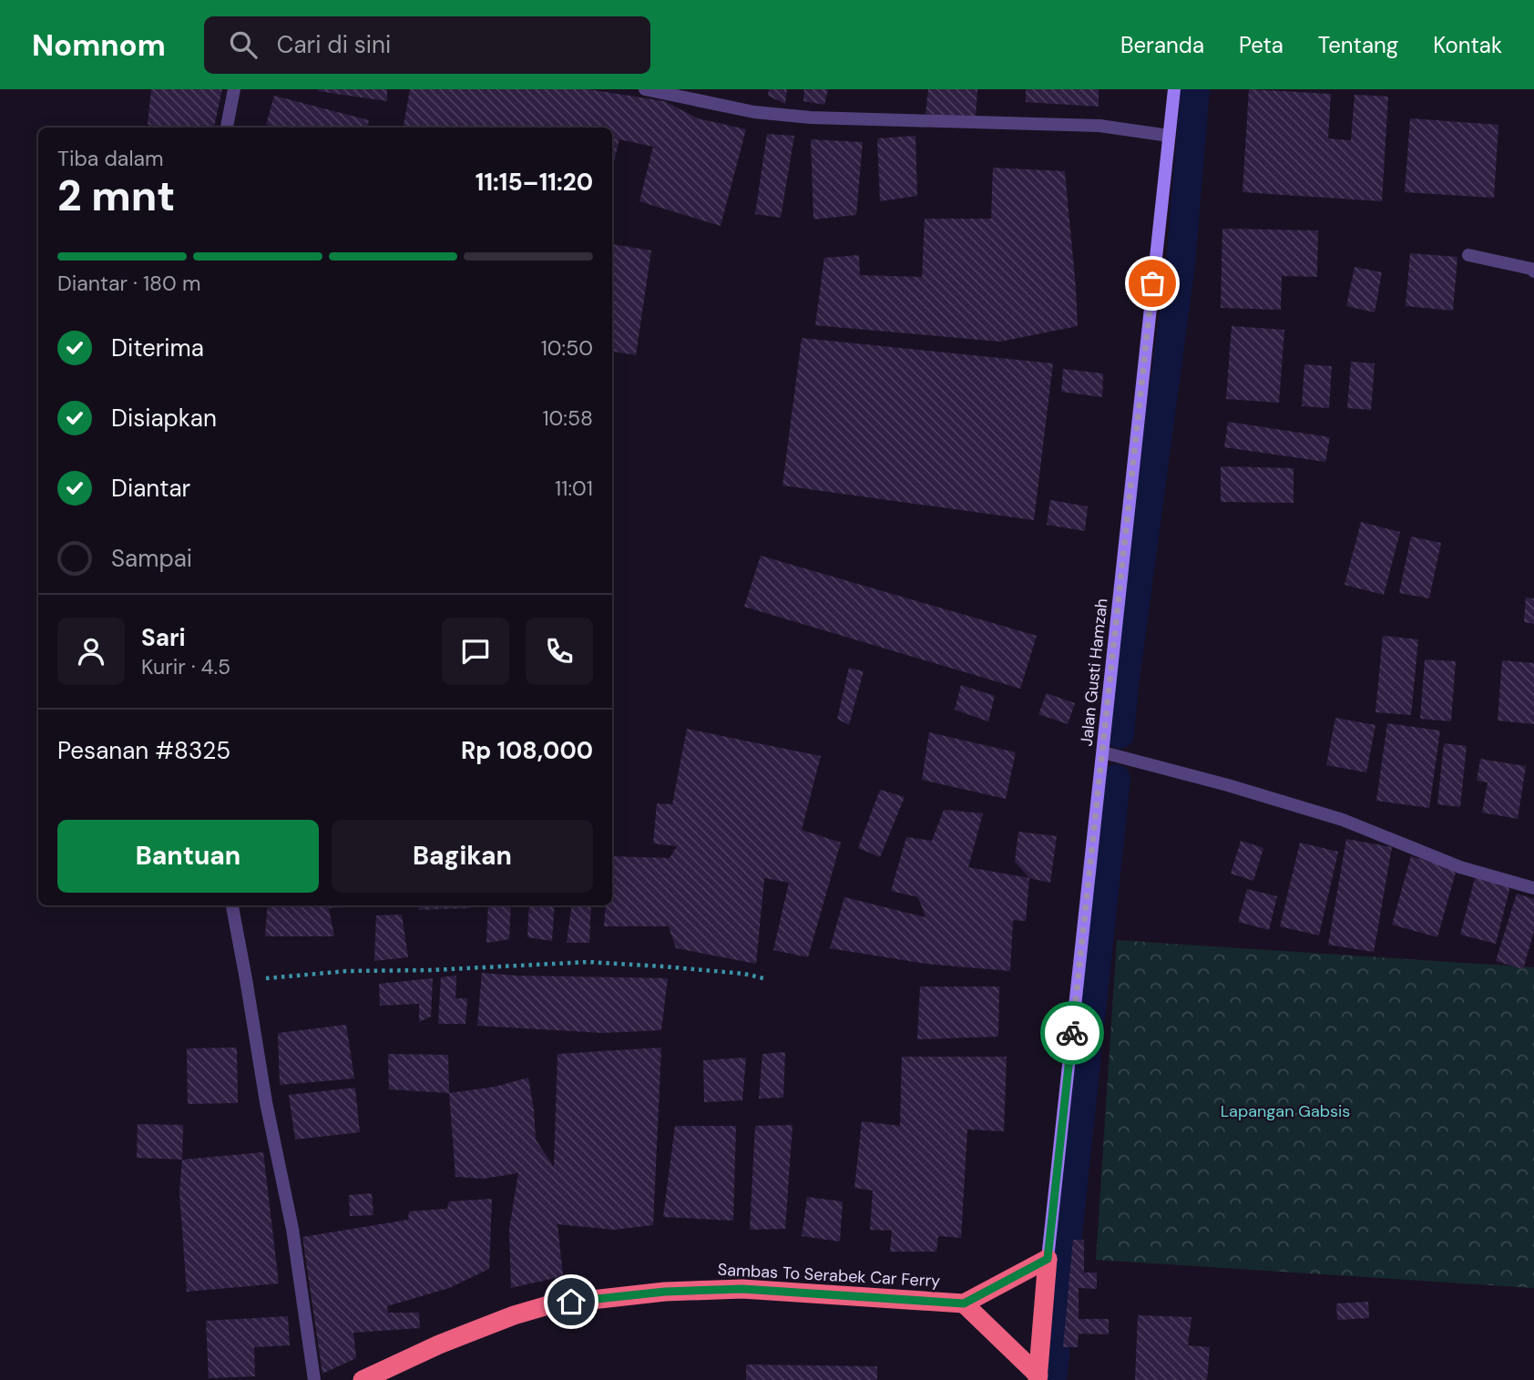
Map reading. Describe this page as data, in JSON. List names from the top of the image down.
{
  "streets": {
    "highway": ["Sambas To Serabek Car Ferry"],
    "street": ["Jalan Gusti Hamzah"]
  },
  "parks": ["Lapangan Gabsis"],
  "page": {
    "header": "Nomnom",
    "search": "Cari di sini",
    "nav": [
      "Beranda",
      "Peta",
      "Tentang",
      "Kontak"
    ],
    "heading": ["2 mnt", "Tiba dalam", "11:15–11:20"],
    "panel": [
      "Sari",
      "Kurir · 4.5",
      "Pesanan #8325",
      "Rp 108,000"
    ],
    "bar": "Diantar · 180 m",
    "list": [
      ["Diterima", "10:50"],
      ["Disiapkan", "10:58"],
      ["Diantar", "11:01"],
      "Sampai"
    ],
    "buttons": ["Bantuan", "Bagikan"]
  }
}
